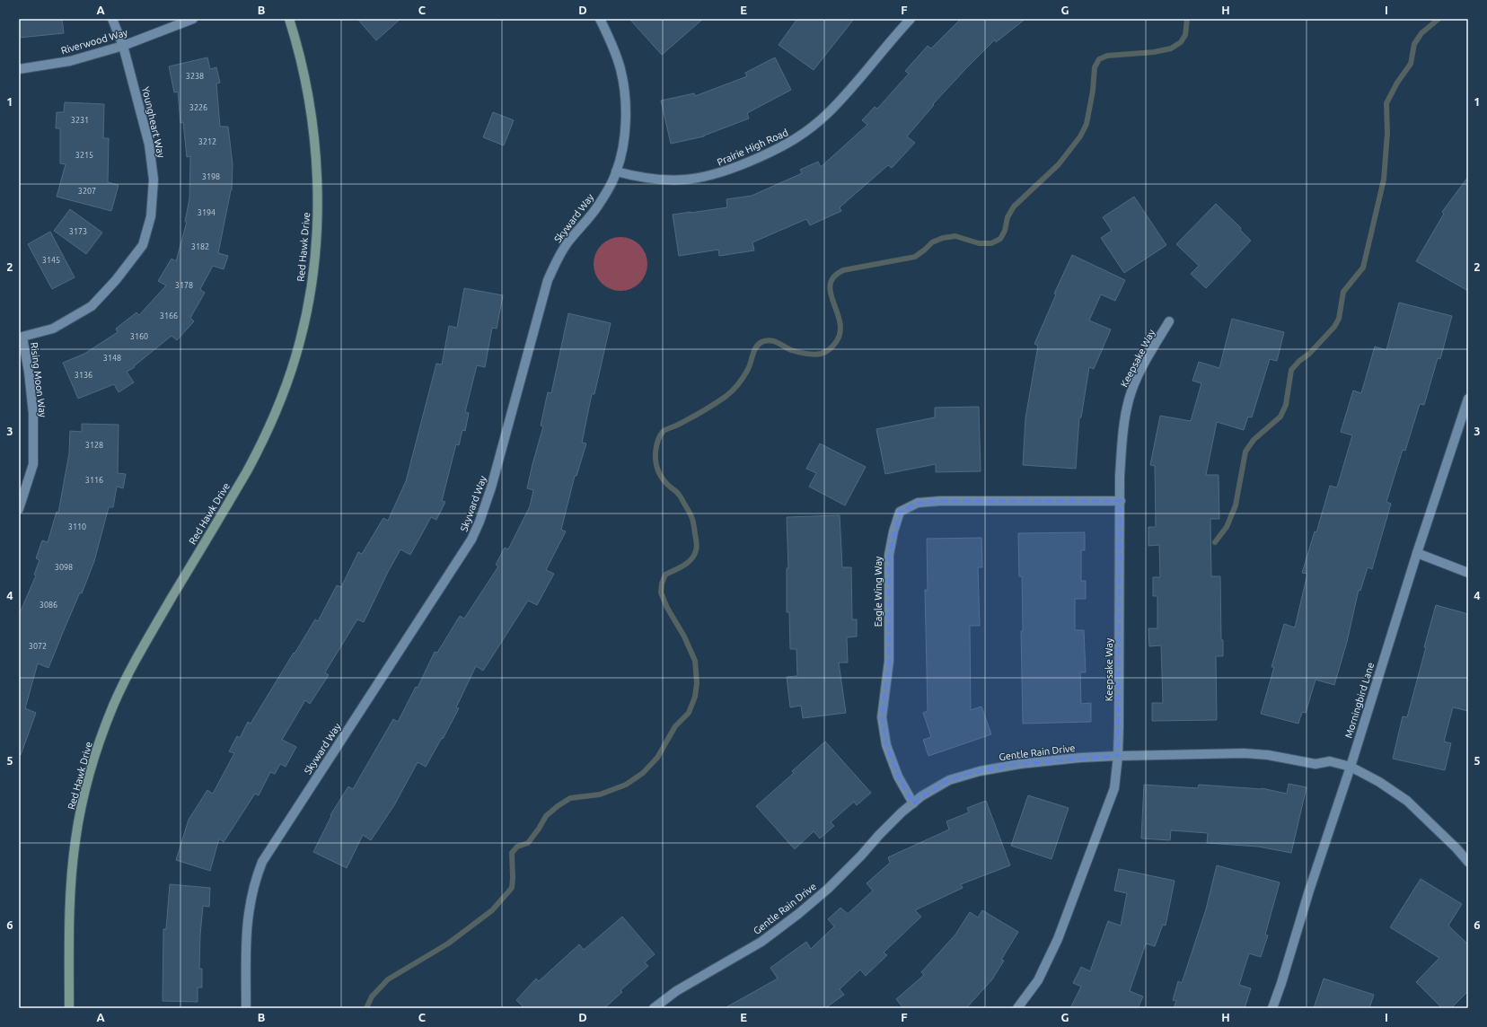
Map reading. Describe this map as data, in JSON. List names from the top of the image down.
{
  "streets": {
    "street": [
      "Riverwood Way",
      "Youngheart Way",
      "Prairie High Road",
      "Skyward Way",
      "Red Hawk Drive",
      "Keepsake Way",
      "Rising Moon Way",
      "Eagle Wing Way",
      "Morningbird Lane",
      "Gentle Rain Drive"
    ]
  },
  "crossings": [
    ["Riverwood Way", "Youngheart Way"],
    ["Youngheart Way", "Rising Moon Way"],
    ["Prairie High Road", "Skyward Way"],
    ["Keepsake Way", "Eagle Wing Way"],
    ["Keepsake Way", "Gentle Rain Drive"],
    ["Eagle Wing Way", "Gentle Rain Drive"],
    ["Morningbird Lane", "Gentle Rain Drive"]
  ],
  "house_numbers": [
    "3238",
    "3226",
    "3231",
    "3212",
    "3215",
    "3198",
    "3207",
    "3194",
    "3173",
    "3182",
    "3145",
    "3178",
    "3166",
    "3160",
    "3148",
    "3136",
    "3128",
    "3116",
    "3110",
    "3098",
    "3086",
    "3072"
  ],
  "grid": {
    "columns": [
      "A",
      "B",
      "C",
      "D",
      "E",
      "F",
      "G",
      "H",
      "I"
    ],
    "rows": [
      "1",
      "2",
      "3",
      "4",
      "5",
      "6"
    ]
  }
}
